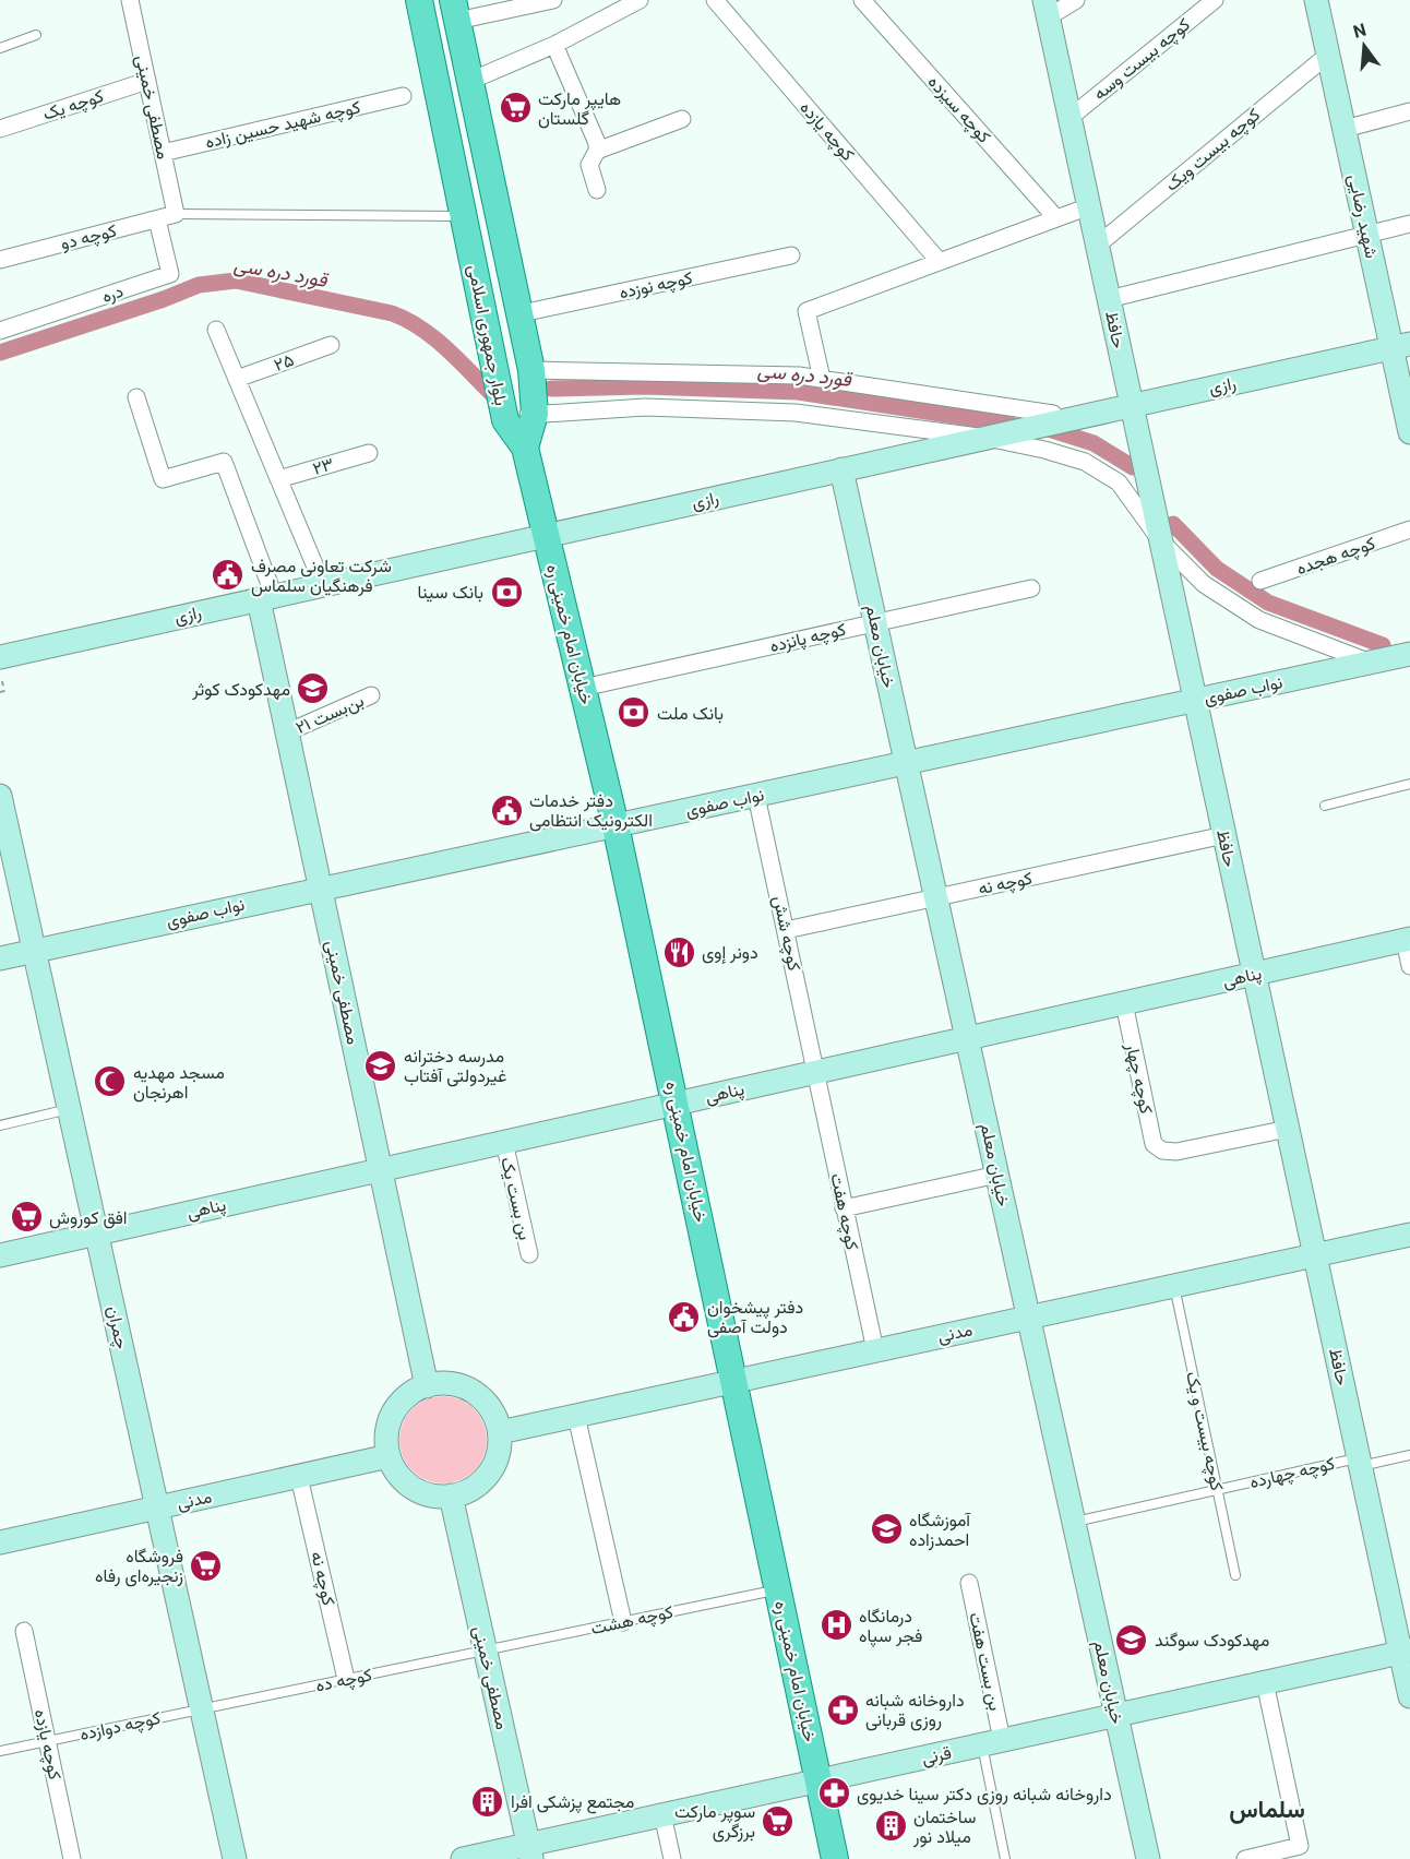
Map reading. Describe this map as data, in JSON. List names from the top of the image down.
{
  "streets": {
    "main road": ["بلوار جمهوری اسلامی", "خیابان امام خمینی ره"],
    "street": [
      "کوچه بیست وسه",
      "کوچه یک",
      "مصطفی خمینی",
      "کوچه سیزده",
      "کوچه شهید حسین زاده",
      "کوچه یازده",
      "کوچه بیست ویک",
      "شهید رضایی",
      "کوچه دو",
      "کوچه نوزده",
      "دره",
      "حافظ",
      "۲۵",
      "رازی",
      "۲۳",
      "کوچه هجده",
      "کوچه پانزده",
      "خیابان معلم",
      "نواب صفوی",
      "بن‌بست ۲۱",
      "کوچه نه",
      "کوچه شش",
      "پناهی",
      "کوچه چهار",
      "بن بست یک",
      "کوچه هفت",
      "چمران",
      "مدنی",
      "بن بست هفت",
      "قرنی"
    ],
    "lane": [
      "کوچه بیست و یک",
      "کوچه چهارده",
      "کوچه هشت",
      "کوچه ده",
      "کوچه دوازده"
    ]
  },
  "crossings": [
    ["کوچه بیست وسه", "حافظ"],
    ["کوچه یک", "مصطفی خمینی"],
    ["مصطفی خمینی", "کوچه شهید حسین زاده"],
    ["مصطفی خمینی", "کوچه دو"],
    ["مصطفی خمینی", "رازی"],
    ["مصطفی خمینی", "نواب صفوی"],
    ["مصطفی خمینی", "بن‌بست ۲۱"],
    ["مصطفی خمینی", "پناهی"],
    ["مصطفی خمینی", "مدنی"],
    ["مصطفی خمینی", "کوچه هشت"],
    ["مصطفی خمینی", "کوچه ده"],
    ["مصطفی خمینی", "قرنی"],
    ["کوچه یازده", "کوچه دوازده"],
    ["کوچه بیست ویک", "شهید رضایی"],
    ["کوچه بیست ویک", "حافظ"],
    ["شهید رضایی", "رازی"],
    ["کوچه دو", "دره"],
    ["کوچه نوزده", "بلوار جمهوری اسلامی"],
    ["حافظ", "رازی"],
    ["حافظ", "نواب صفوی"],
    ["حافظ", "کوچه نه"],
    ["حافظ", "پناهی"],
    ["حافظ", "کوچه چهار"],
    ["حافظ", "مدنی"],
    ["حافظ", "کوچه چهارده"],
    ["حافظ", "قرنی"],
    ["بلوار جمهوری اسلامی", "خیابان امام خمینی ره"],
    ["رازی", "خیابان امام خمینی ره"],
    ["رازی", "خیابان معلم"],
    ["خیابان امام خمینی ره", "کوچه پانزده"],
    ["خیابان امام خمینی ره", "نواب صفوی"],
    ["خیابان امام خمینی ره", "پناهی"],
    ["خیابان امام خمینی ره", "مدنی"],
    ["خیابان امام خمینی ره", "کوچه هشت"],
    ["خیابان امام خمینی ره", "قرنی"],
    ["کوچه پانزده", "خیابان معلم"],
    ["خیابان معلم", "نواب صفوی"],
    ["خیابان معلم", "کوچه نه"],
    ["خیابان معلم", "پناهی"],
    ["خیابان معلم", "مدنی"],
    ["خیابان معلم", "کوچه چهارده"],
    ["خیابان معلم", "قرنی"],
    ["نواب صفوی", "کوچه شش"],
    ["نواب صفوی", "چمران"],
    ["کوچه نه", "کوچه شش"],
    ["کوچه نه", "مدنی"],
    ["کوچه نه", "کوچه ده"],
    ["کوچه شش", "پناهی"],
    ["کوچه شش", "کوچه هفت"],
    ["پناهی", "کوچه چهار"],
    ["پناهی", "بن بست یک"],
    ["پناهی", "کوچه هفت"],
    ["پناهی", "چمران"],
    ["کوچه هفت", "مدنی"],
    ["چمران", "مدنی"],
    ["چمران", "کوچه ده"],
    ["چمران", "کوچه دوازده"],
    ["مدنی", "کوچه بیست و یک"],
    ["کوچه بیست و یک", "کوچه چهارده"],
    ["کوچه هشت", "کوچه ده"],
    ["بن بست هفت", "قرنی"],
    ["کوچه ده", "کوچه دوازده"]
  ],
  "districts": ["سلماس"],
  "water": ["قورد دره سی"],
  "places": {
    "supermarket": [
      "هایپر مارکت گلستان",
      "افق کوروش",
      "فروشگاه زنجیره‌ای رفاه",
      "سوپر مارکت برزگری"
    ],
    "public building": ["شرکت تعاونی مصرف فرهنگیان سلماس", "دفتر خدمات الکترونیک انتظامی", "دفتر پیشخوان دولت آصفی"],
    "bank": ["بانک سینا", "بانک ملت"],
    "school or university": [
      "مهدکودک کوثر",
      "مدرسه دخترانه غیردولتی آفتاب",
      "آموزشگاه احمدزاده",
      "مهدکودک سوگند"
    ],
    "restaurant": ["دونر إوی"],
    "mosque": ["مسجد مهدیه اهرنجان"],
    "hospital": ["درمانگاه فجر سپاه"],
    "pharmacy": ["داروخانه شبانه روزی قربانی", "داروخانه شبانه روزی دکتر سینا خدیوی"],
    "building": ["مجتمع پزشکی افرا", "ساختمان میلاد نور"]
  },
  "north": "top"
}
